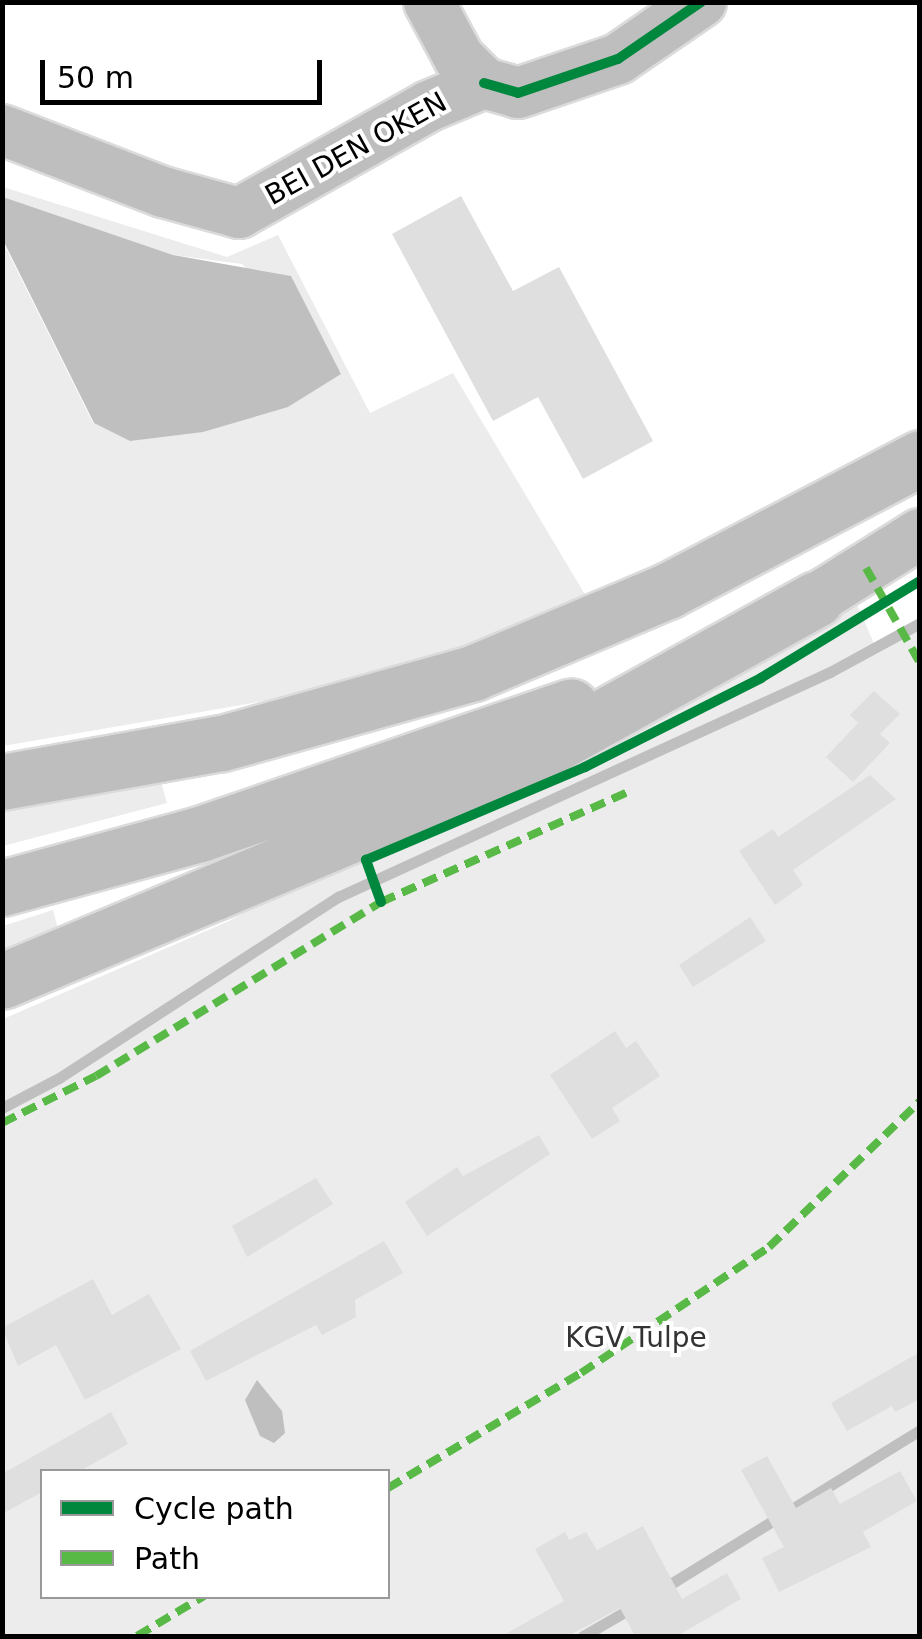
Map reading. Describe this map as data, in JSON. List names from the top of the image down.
{
  "streets": {
    "street": ["BEI DEN OKEN"]
  },
  "parks": ["KGV Tulpe"],
  "legend": ["Cycle path", "Path"],
  "scale_bar": "50 m"
}
